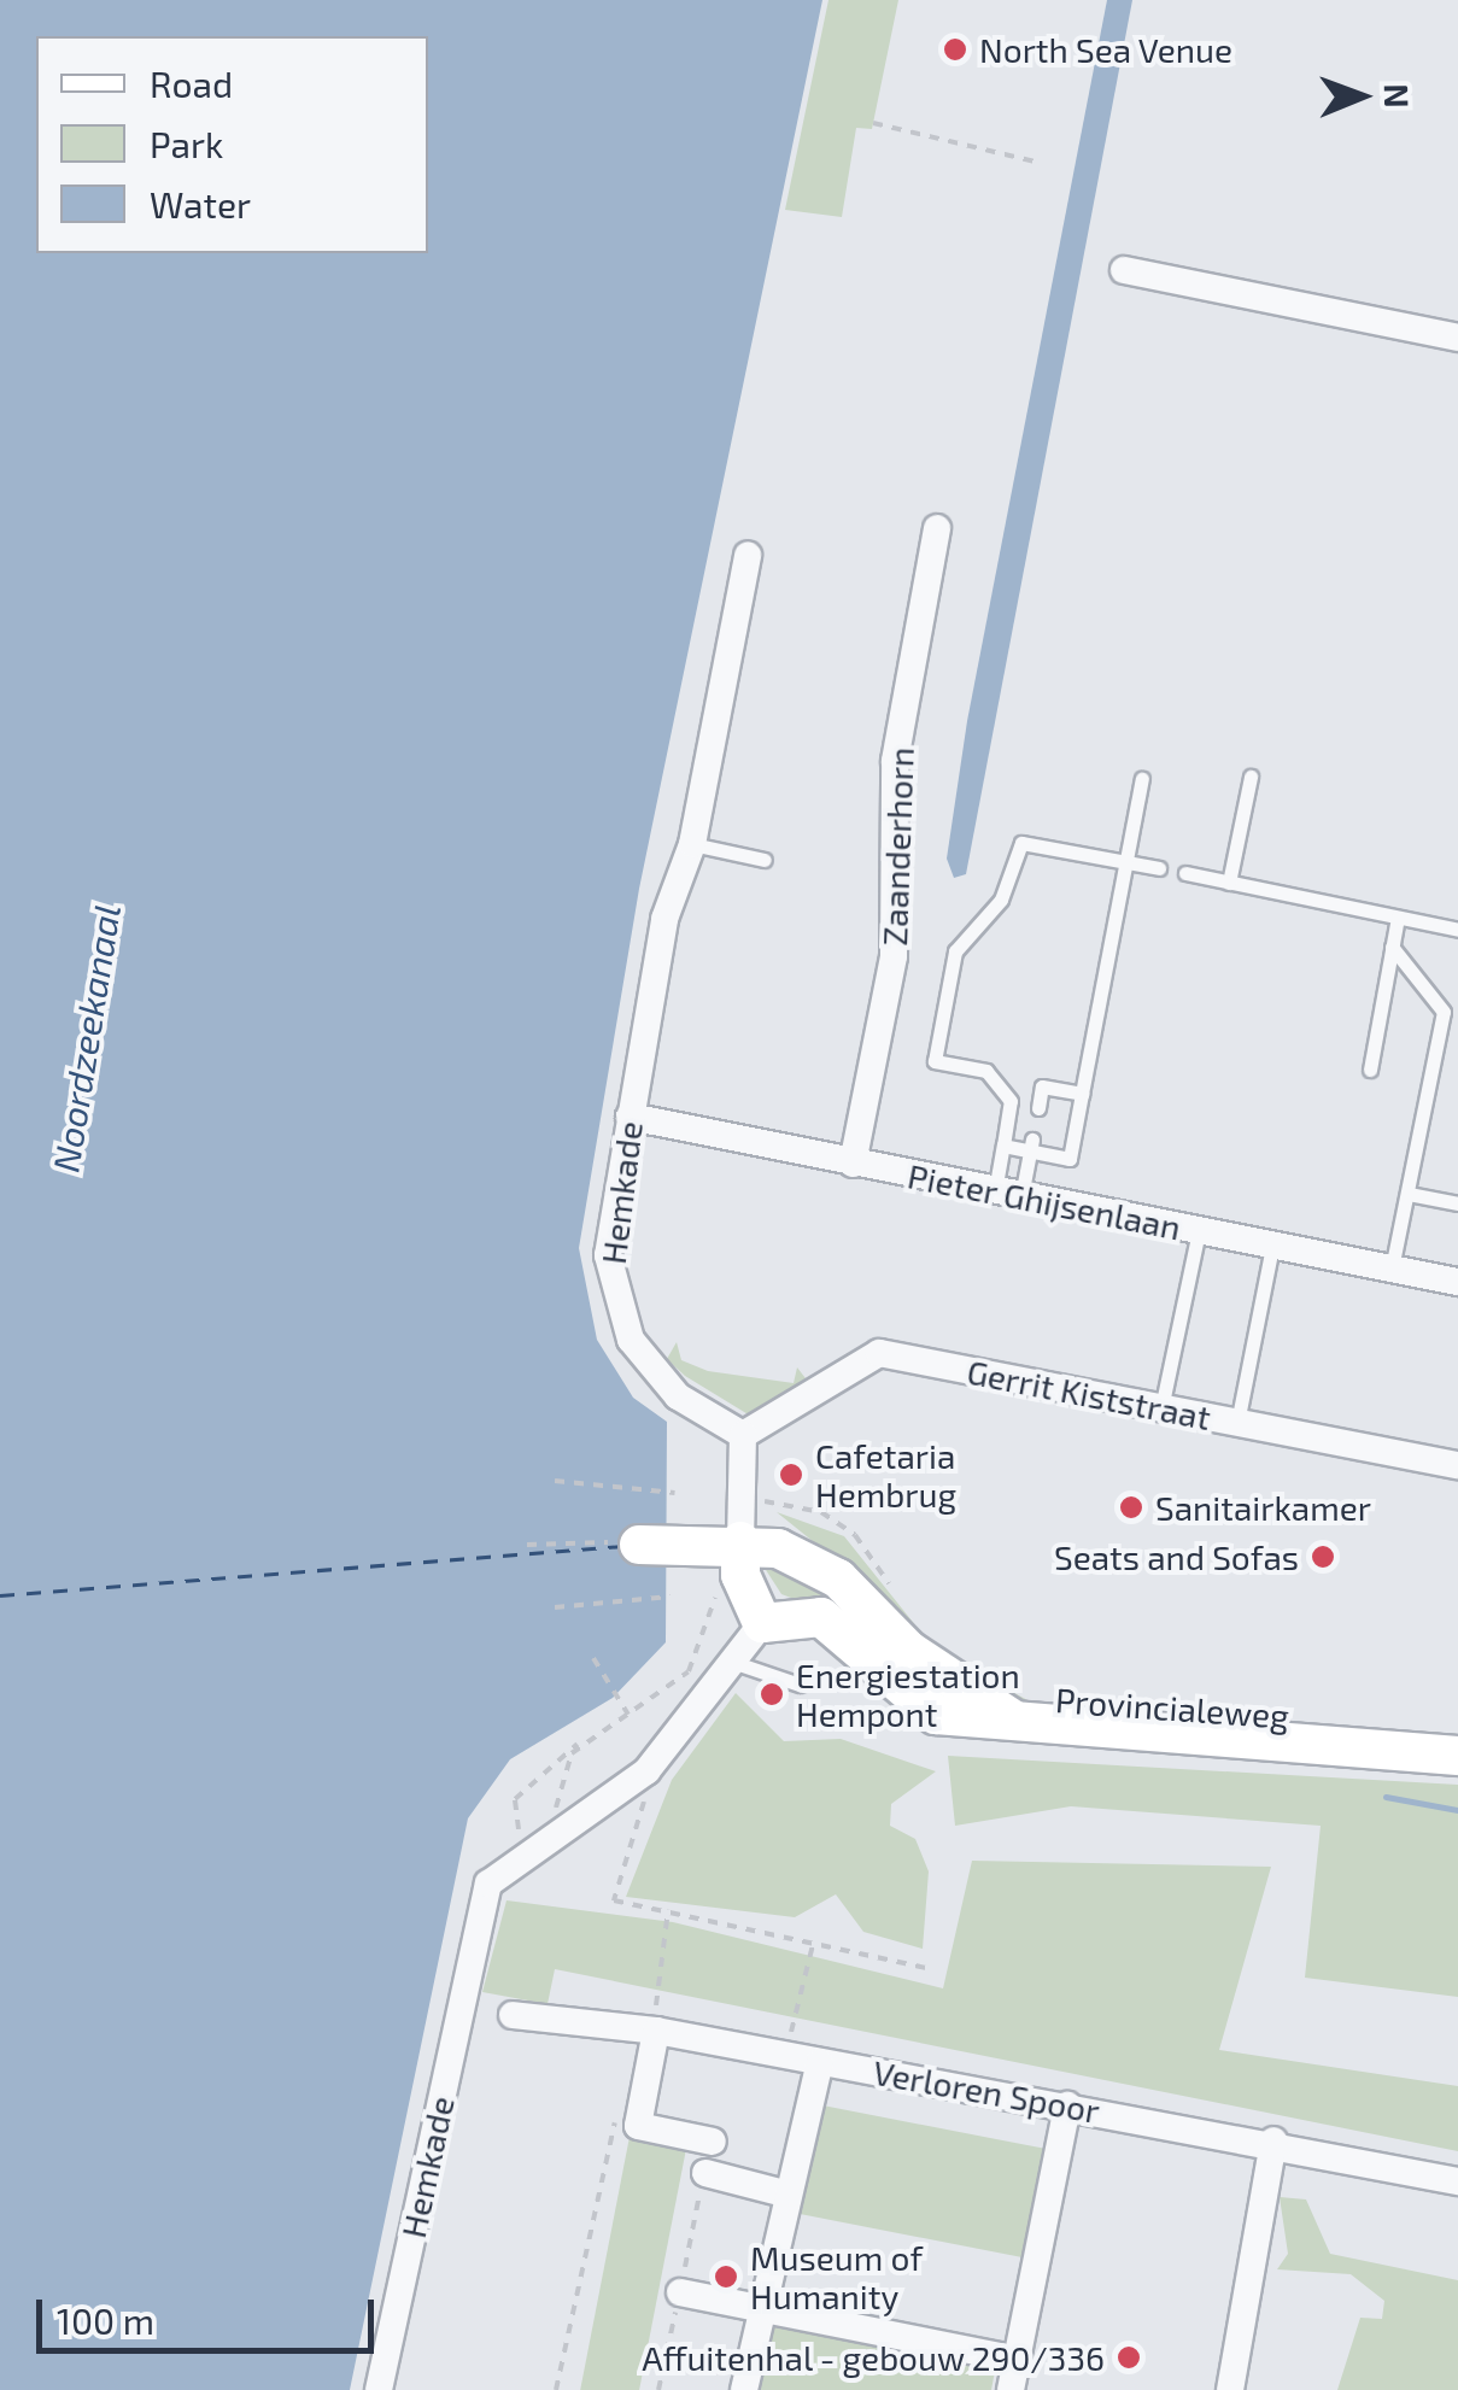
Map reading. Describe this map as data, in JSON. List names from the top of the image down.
{
  "streets": {
    "main road": ["Provincialeweg"],
    "street": [
      "Zaanderhorn",
      "Hemkade",
      "Pieter Ghijsenlaan",
      "Gerrit Kiststraat",
      "Verloren Spoor"
    ]
  },
  "crossings": [
    ["Zaanderhorn", "Pieter Ghijsenlaan"],
    ["Hemkade", "Pieter Ghijsenlaan"],
    ["Hemkade", "Gerrit Kiststraat"],
    ["Hemkade", "Provincialeweg"]
  ],
  "water": ["Noordzeekanaal"],
  "places": [
    "North Sea Venue",
    "Cafetaria Hembrug",
    "Sanitairkamer",
    "Seats and Sofas",
    "Energiestation Hempont",
    "Museum of Humanity",
    "Affuitenhal - gebouw 290/336"
  ],
  "legend": ["Road", "Park", "Water"],
  "scale_bar": "100 m",
  "north": "right"
}
